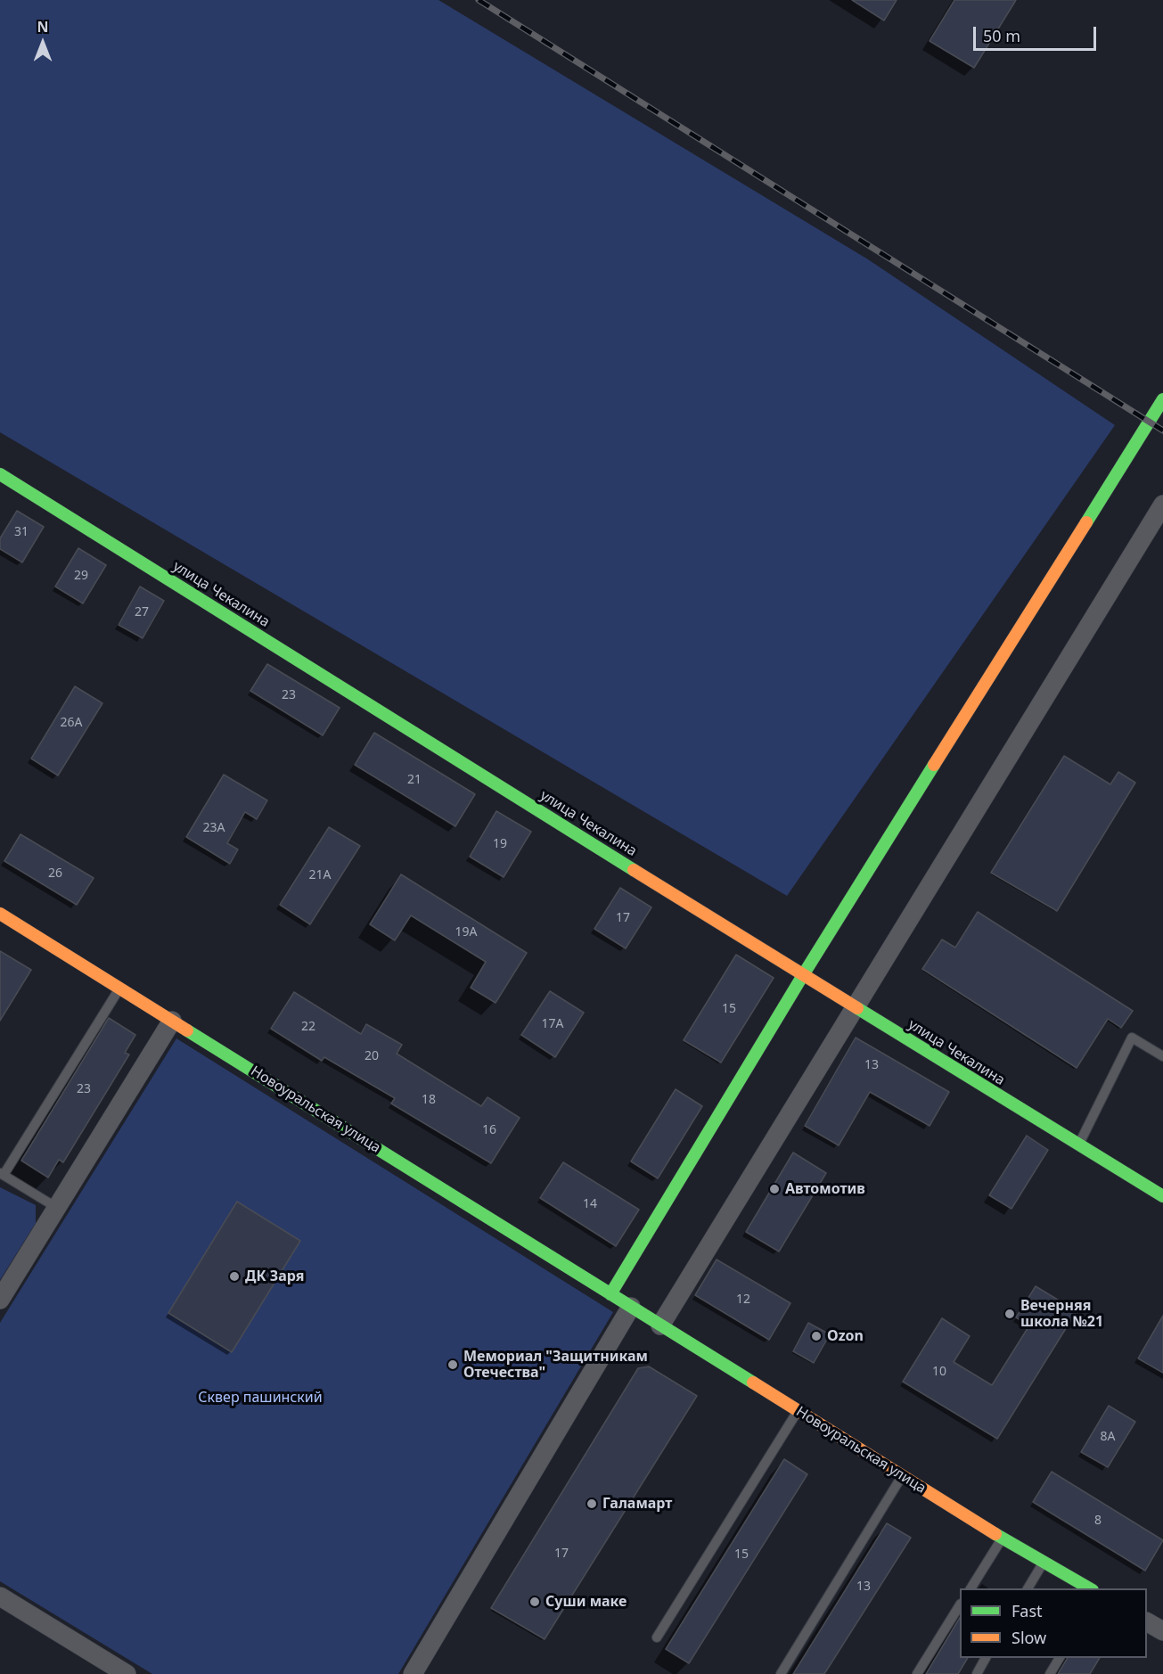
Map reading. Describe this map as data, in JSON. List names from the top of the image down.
{
  "streets": {
    "street": ["улица Чекалина", "Новоуральская улица"]
  },
  "parks": ["Сквер пашинский"],
  "places": [
    "Автомотив",
    "ДК Заря",
    "Вечерняя школа №21",
    "Ozon",
    "Мемориал \"Защитникам Отечества\"",
    "Галамарт",
    "Суши маке"
  ],
  "house_numbers": [
    "31",
    "29",
    "27",
    "23",
    "26А",
    "21",
    "23А",
    "19",
    "26",
    "21А",
    "17",
    "19А",
    "15",
    "17А",
    "22",
    "20",
    "13",
    "23",
    "18",
    "16",
    "14",
    "12",
    "10",
    "8А",
    "8",
    "17",
    "15",
    "13"
  ],
  "legend": ["Fast", "Slow"],
  "scale_bar": "50 m",
  "north": "top"
}
